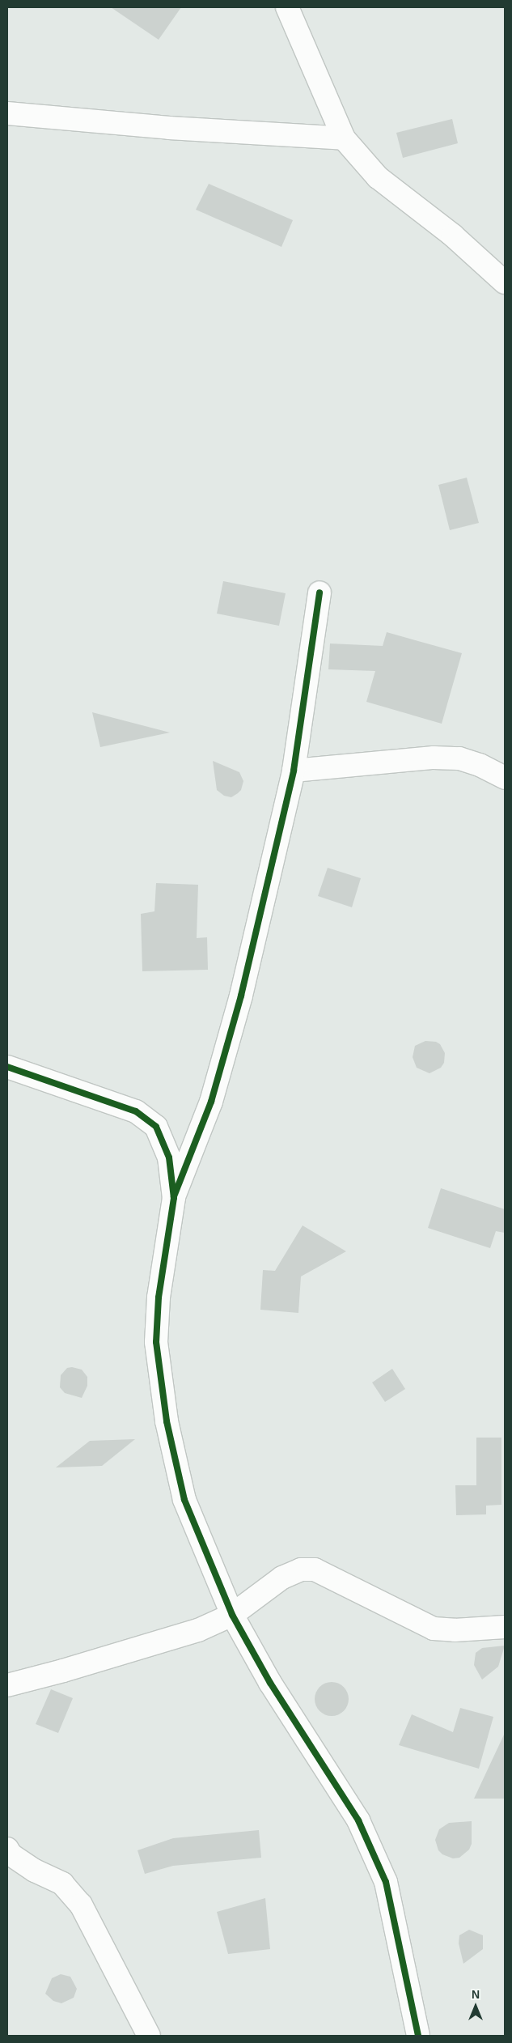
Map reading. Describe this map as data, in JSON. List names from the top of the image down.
{
  "north": "top"
}
